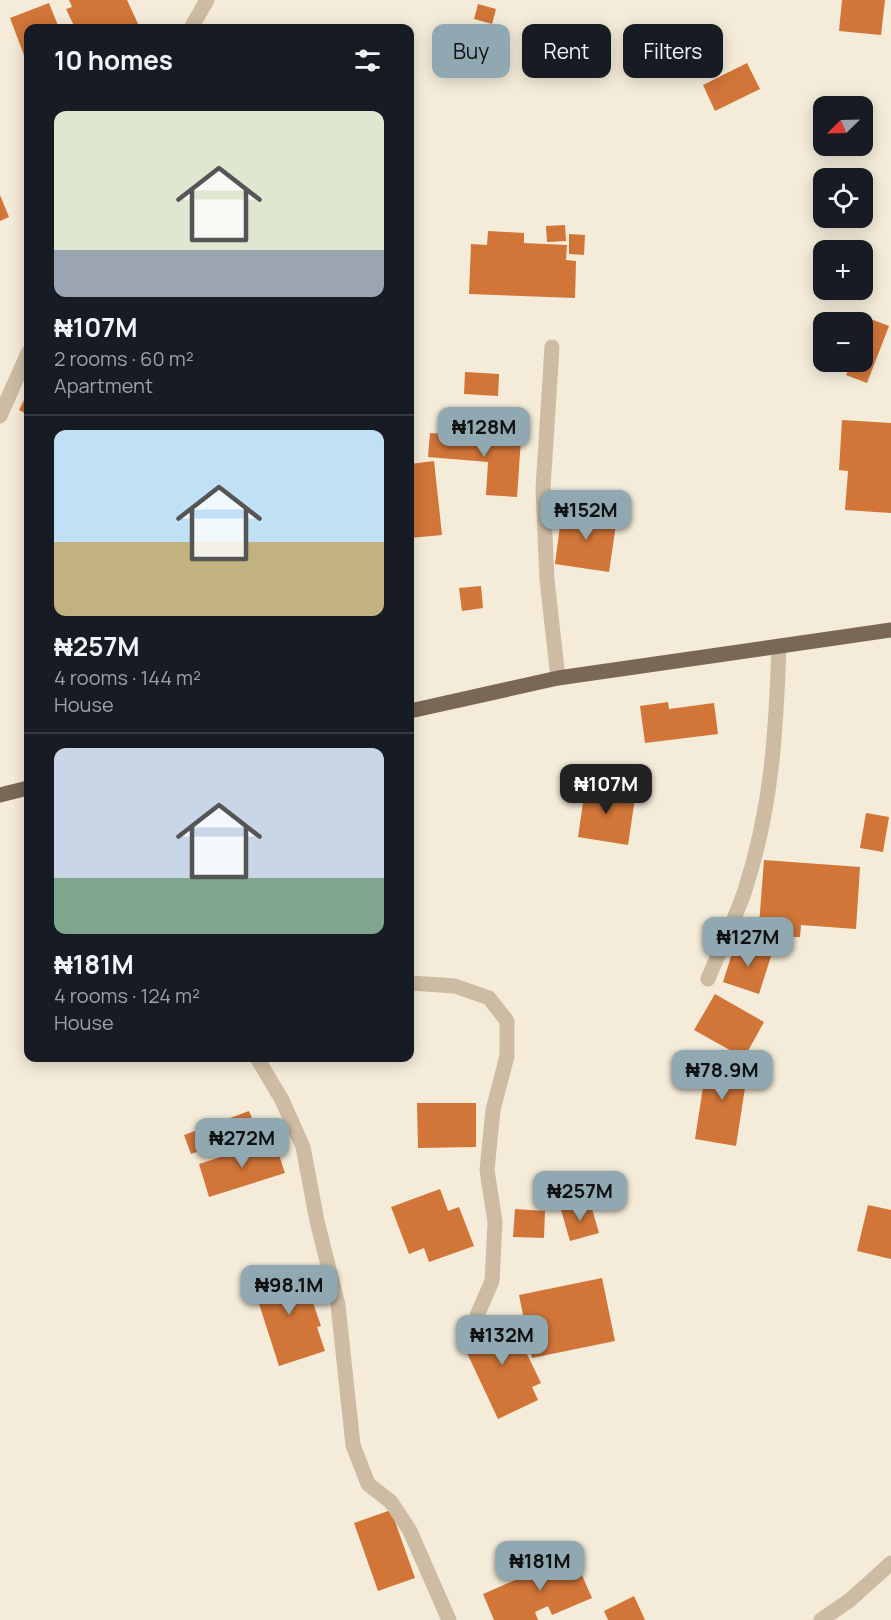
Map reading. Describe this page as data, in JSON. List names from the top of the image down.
{
  "north": "bottom left",
  "page": {
    "chip": ["Buy", "Rent", "Filters"],
    "heading": "10 homes",
    "map_buttons": ["+", "−"],
    "list": [
      {
        "name": "₦107M",
        "note": "2 rooms · 60 m² · Apartment"
      },
      {
        "name": "₦257M",
        "note": "4 rooms · 144 m² · House"
      },
      {
        "name": "₦181M",
        "note": "4 rooms · 124 m² · House"
      }
    ],
    "price": [
      "₦128M",
      "₦152M",
      "₦107M",
      "₦127M",
      "₦78.9M",
      "₦272M",
      "₦257M",
      "₦98.1M",
      "₦132M",
      "₦181M"
    ]
  }
}
